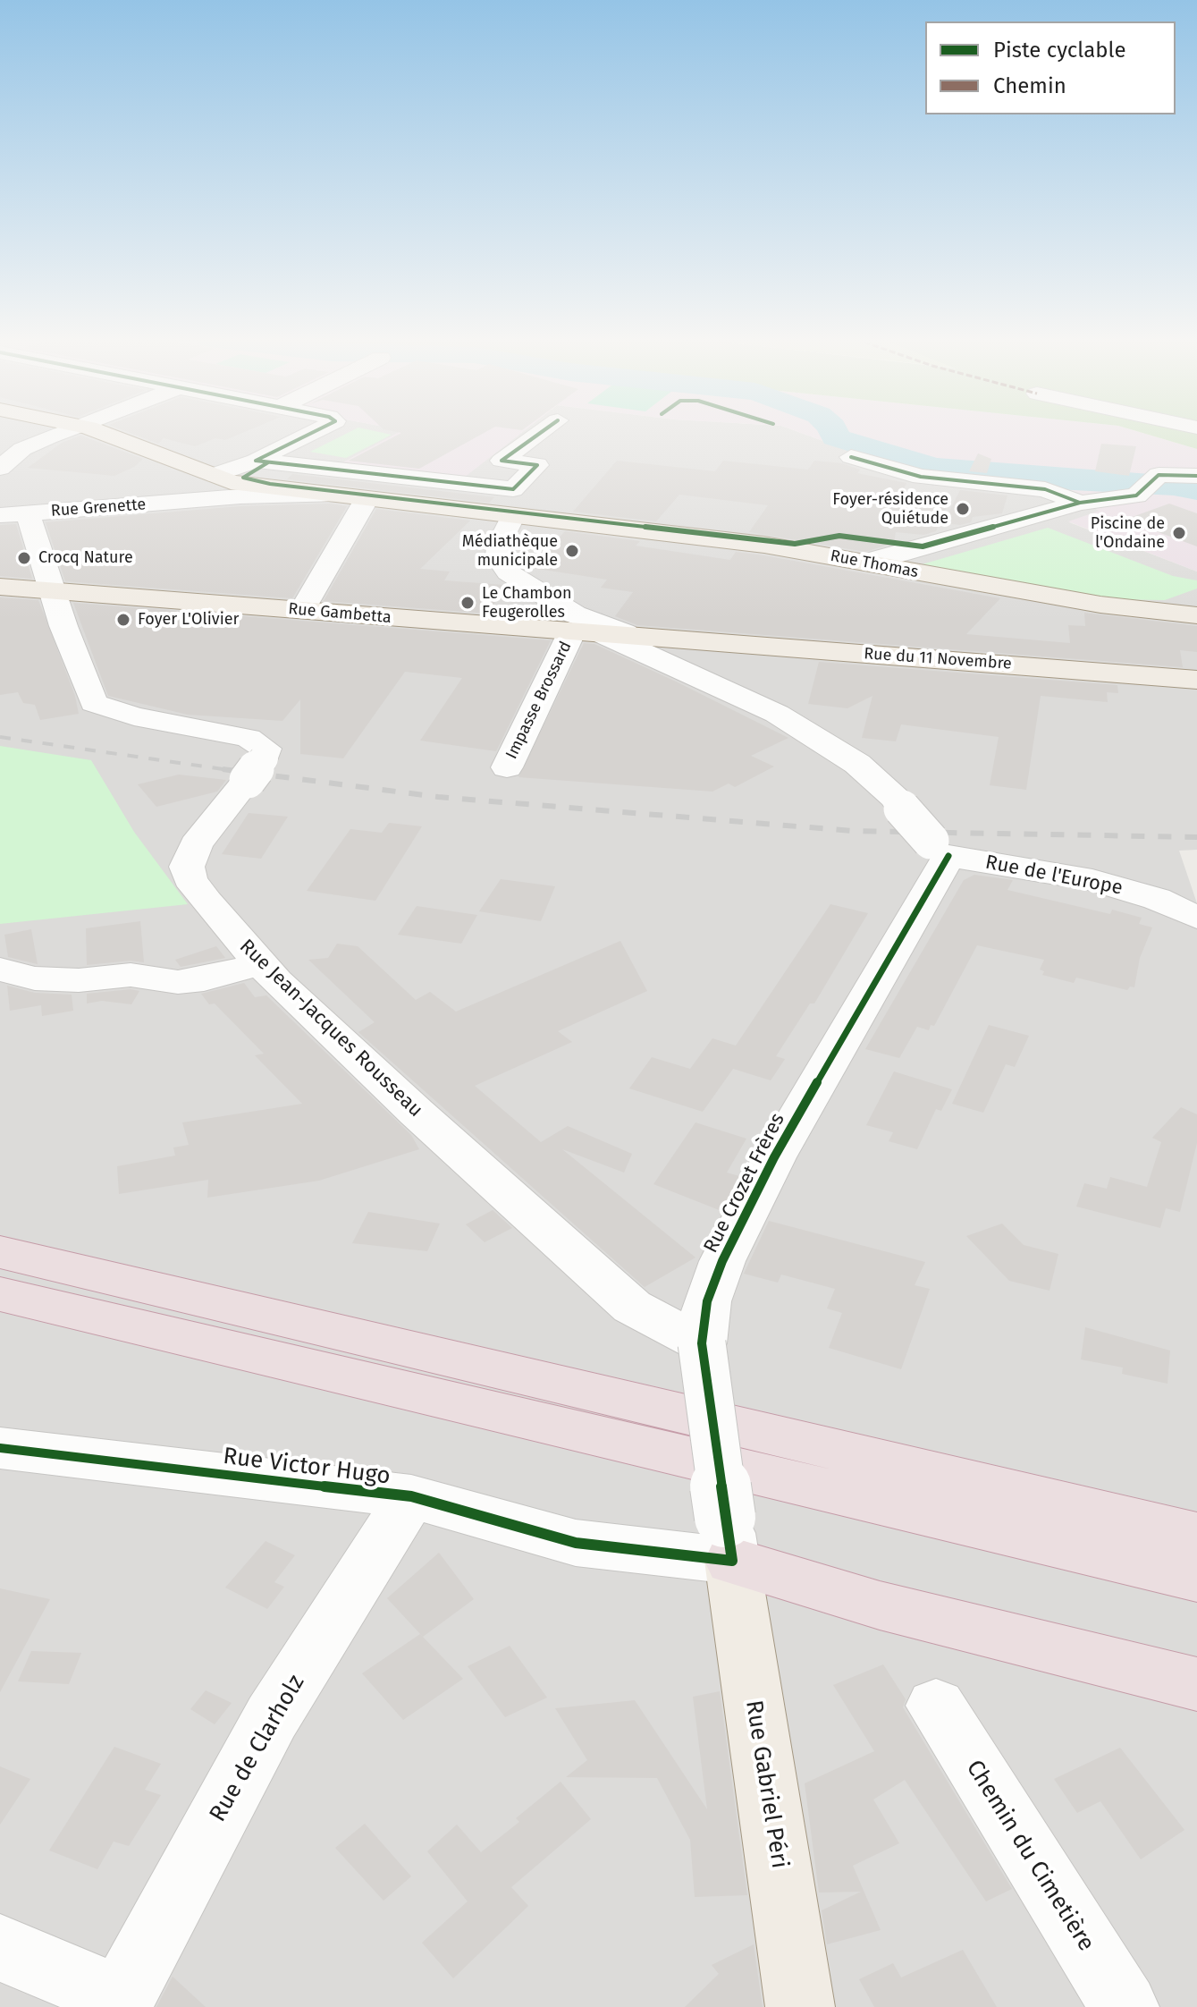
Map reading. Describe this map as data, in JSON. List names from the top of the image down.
{
  "streets": {
    "main road": [
      "Rue Thomas",
      "Rue Gambetta",
      "Rue du 11 Novembre",
      "Rue Gabriel Péri"
    ],
    "street": [
      "Rue Grenette",
      "Impasse Brossard",
      "Rue de l'Europe",
      "Rue Jean-Jacques Rousseau",
      "Rue Crozet Frères",
      "Rue Victor Hugo",
      "Rue de Clarholz",
      "Chemin du Cimetière"
    ]
  },
  "crossings": [
    ["Rue Grenette", "Rue Thomas"],
    ["Rue Gambetta", "Impasse Brossard"],
    ["Rue Gambetta", "Rue Jean-Jacques Rousseau"],
    ["Rue de l'Europe", "Rue Crozet Frères"],
    ["Rue Jean-Jacques Rousseau", "Rue Crozet Frères"],
    ["Rue Crozet Frères", "Rue Victor Hugo"],
    ["Rue Crozet Frères", "Rue Gabriel Péri"],
    ["Rue Victor Hugo", "Rue de Clarholz"],
    ["Rue Victor Hugo", "Rue Gabriel Péri"]
  ],
  "places": [
    "Foyer-résidence Quiétude",
    "Piscine de l'Ondaine",
    "Médiathèque municipale",
    "Crocq Nature",
    "Le Chambon Feugerolles",
    "Foyer L'Olivier"
  ],
  "legend": ["Piste cyclable", "Chemin"]
}
